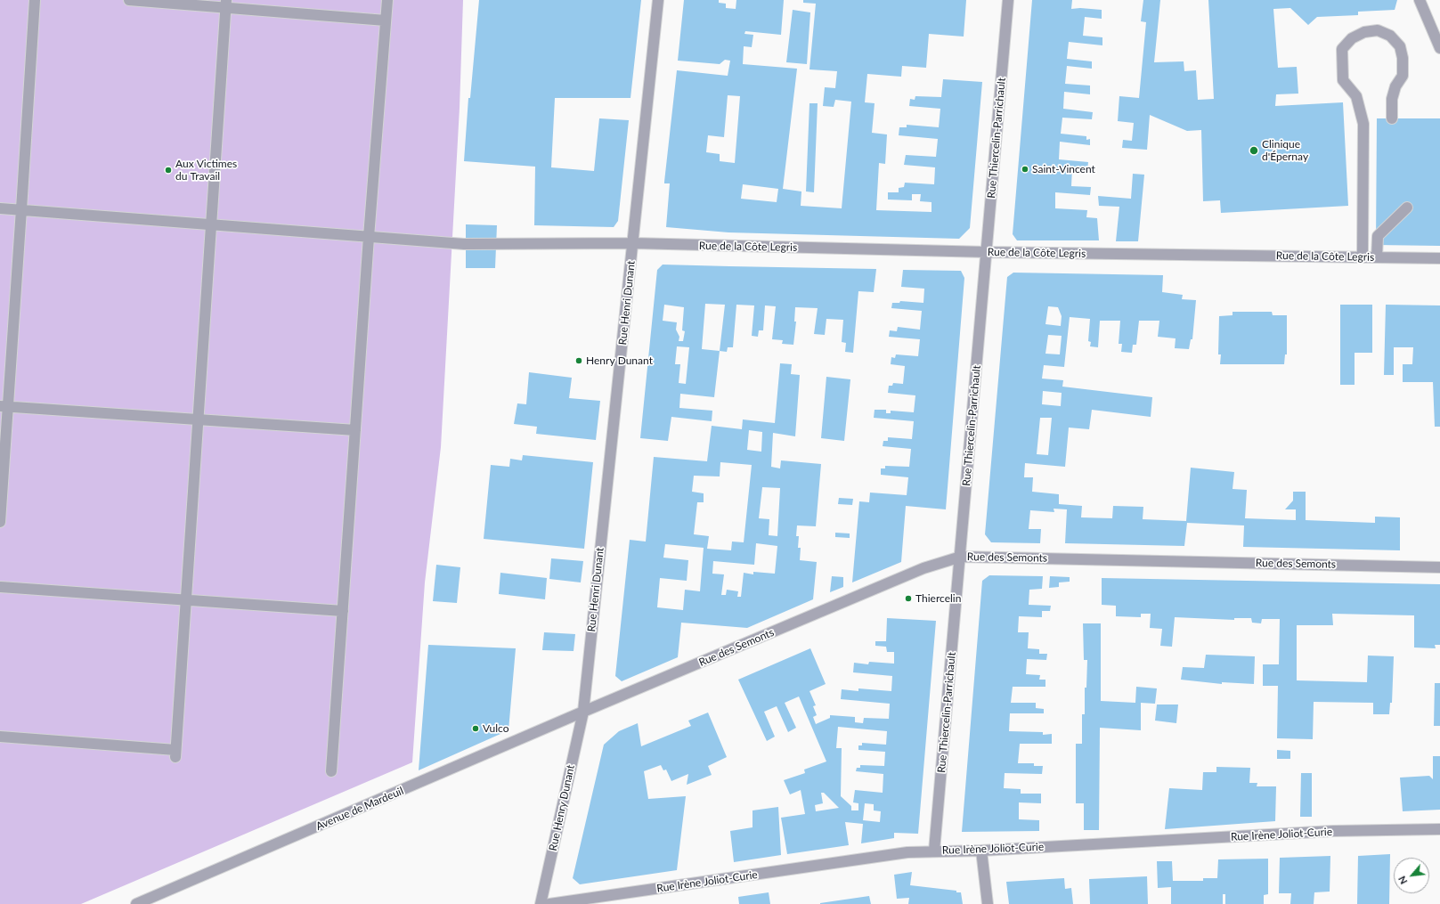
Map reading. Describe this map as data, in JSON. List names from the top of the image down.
{
  "streets": {
    "street": [
      "Rue Thiercelin-Parrichault",
      "Rue de la Côte Legris",
      "Rue Henri Dunant",
      "Rue des Semonts",
      "Rue Henry Dunant",
      "Avenue de Mardeuil",
      "Rue Irène Joliot-Curie"
    ]
  },
  "crossings": [
    ["Rue Thiercelin-Parrichault", "Rue de la Côte Legris"],
    ["Rue Thiercelin-Parrichault", "Rue des Semonts"],
    ["Rue Thiercelin-Parrichault", "Rue Irène Joliot-Curie"],
    ["Rue de la Côte Legris", "Rue Henri Dunant"],
    ["Rue Henri Dunant", "Rue des Semonts"],
    ["Rue Henri Dunant", "Rue Henry Dunant"],
    ["Rue Henri Dunant", "Avenue de Mardeuil"],
    ["Rue des Semonts", "Rue Henry Dunant"],
    ["Rue des Semonts", "Avenue de Mardeuil"],
    ["Rue Henry Dunant", "Avenue de Mardeuil"]
  ],
  "places": [
    "Clinique d'Épernay",
    "Saint-Vincent",
    "Aux Victimes du Travail",
    "Henry Dunant",
    "Thiercelin",
    "Vulco"
  ],
  "north": "bottom left"
}
